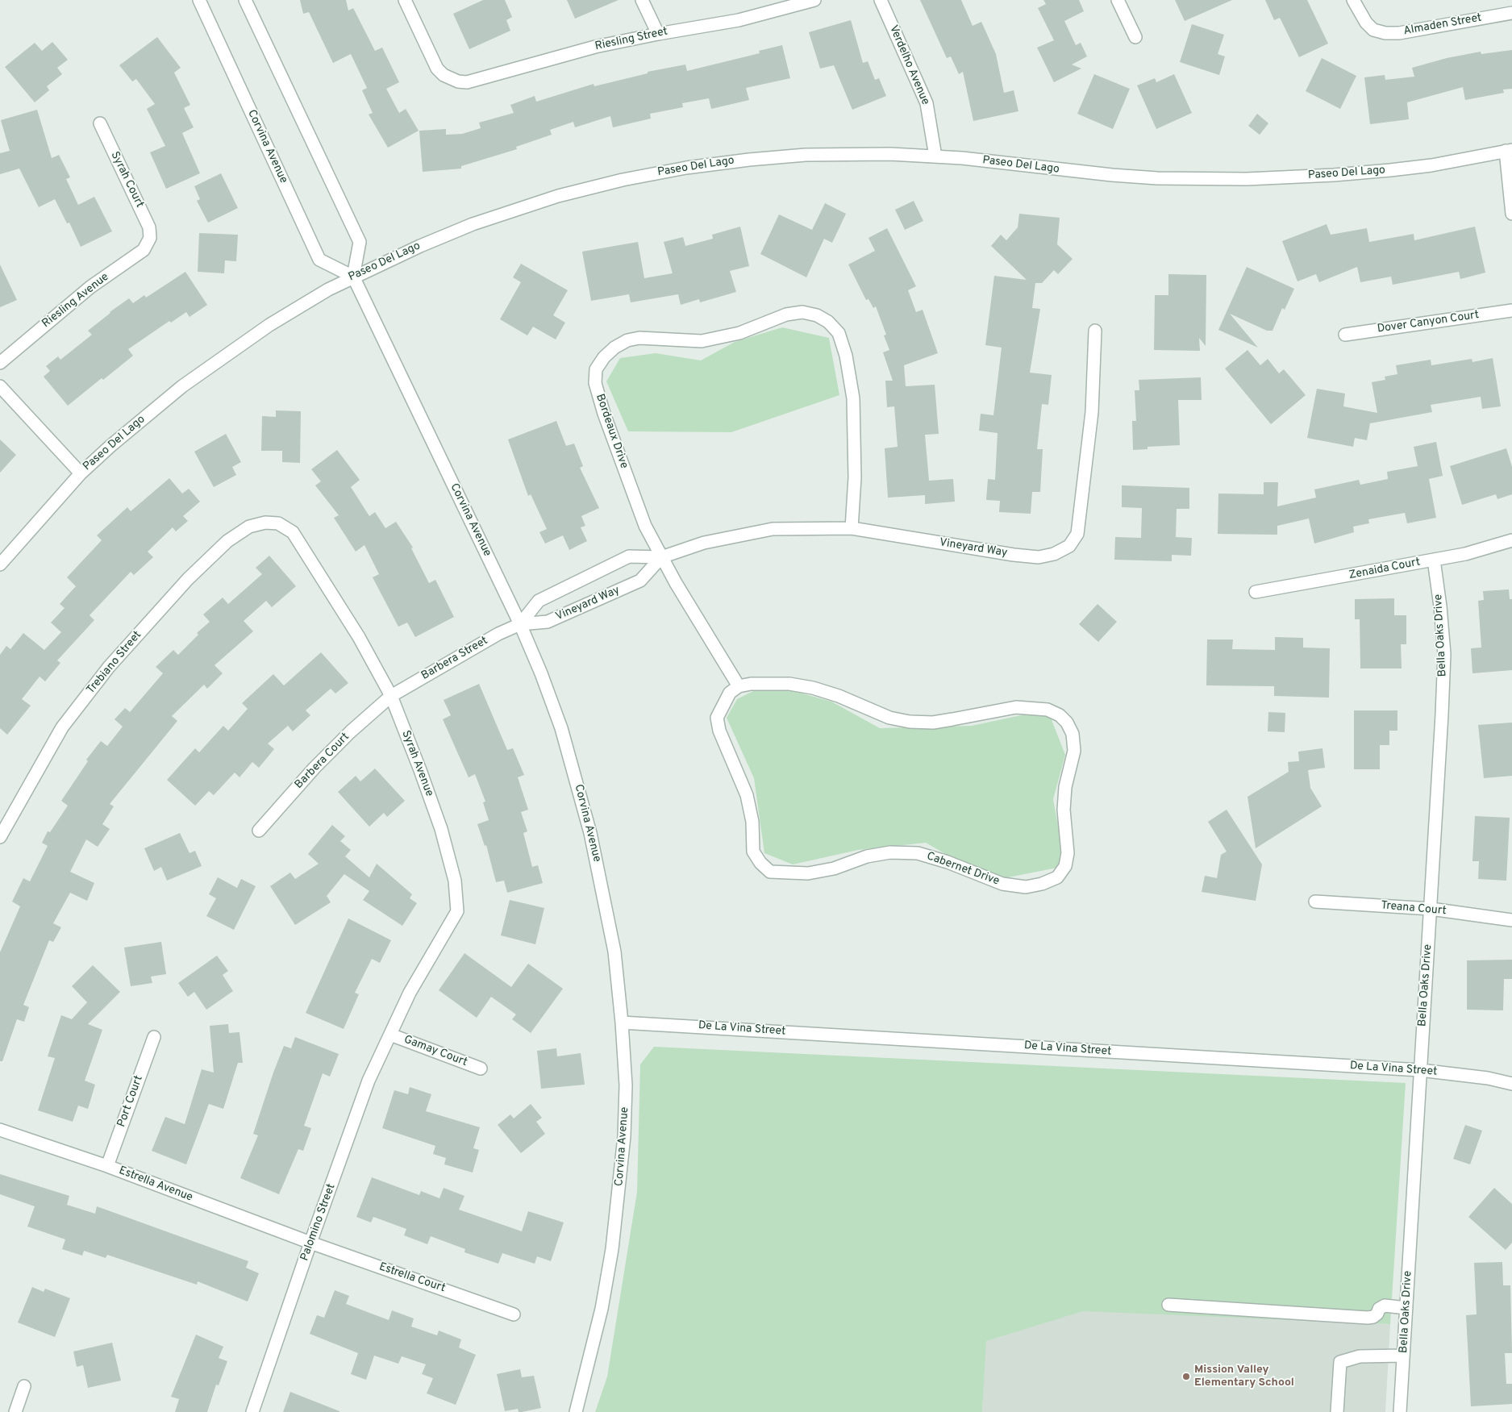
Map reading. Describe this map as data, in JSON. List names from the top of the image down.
{
  "streets": {
    "street": [
      "Almaden Street",
      "Riesling Street",
      "Verdelho Avenue",
      "Corvina Avenue",
      "Paseo Del Lago",
      "Syrah Court",
      "Riesling Avenue",
      "Dover Canyon Court",
      "Bordeaux Drive",
      "Vineyard Way",
      "Zenaida Court",
      "Bella Oaks Drive",
      "Barbera Street",
      "Trebiano Street",
      "Barbera Court",
      "Syrah Avenue",
      "Cabernet Drive",
      "Treana Court",
      "De La Vina Street",
      "Gamay Court",
      "Port Court",
      "Estrella Avenue",
      "Palomino Street",
      "Estrella Court"
    ]
  },
  "crossings": [
    ["Verdelho Avenue", "Paseo Del Lago"],
    ["Corvina Avenue", "Paseo Del Lago"],
    ["Corvina Avenue", "Vineyard Way"],
    ["Corvina Avenue", "Barbera Street"],
    ["Corvina Avenue", "De La Vina Street"],
    ["Syrah Court", "Riesling Avenue"],
    ["Bordeaux Drive", "Vineyard Way"],
    ["Bordeaux Drive", "Cabernet Drive"],
    ["Vineyard Way", "Barbera Street"],
    ["Zenaida Court", "Bella Oaks Drive"],
    ["Bella Oaks Drive", "Treana Court"],
    ["Bella Oaks Drive", "De La Vina Street"],
    ["Barbera Street", "Barbera Court"],
    ["Barbera Street", "Syrah Avenue"],
    ["Trebiano Street", "Syrah Avenue"],
    ["Barbera Court", "Syrah Avenue"],
    ["Syrah Avenue", "Gamay Court"],
    ["Syrah Avenue", "Palomino Street"],
    ["Gamay Court", "Palomino Street"],
    ["Port Court", "Estrella Avenue"],
    ["Estrella Avenue", "Palomino Street"],
    ["Estrella Avenue", "Estrella Court"],
    ["Palomino Street", "Estrella Court"]
  ],
  "places": ["Mission Valley Elementary School"]
}
